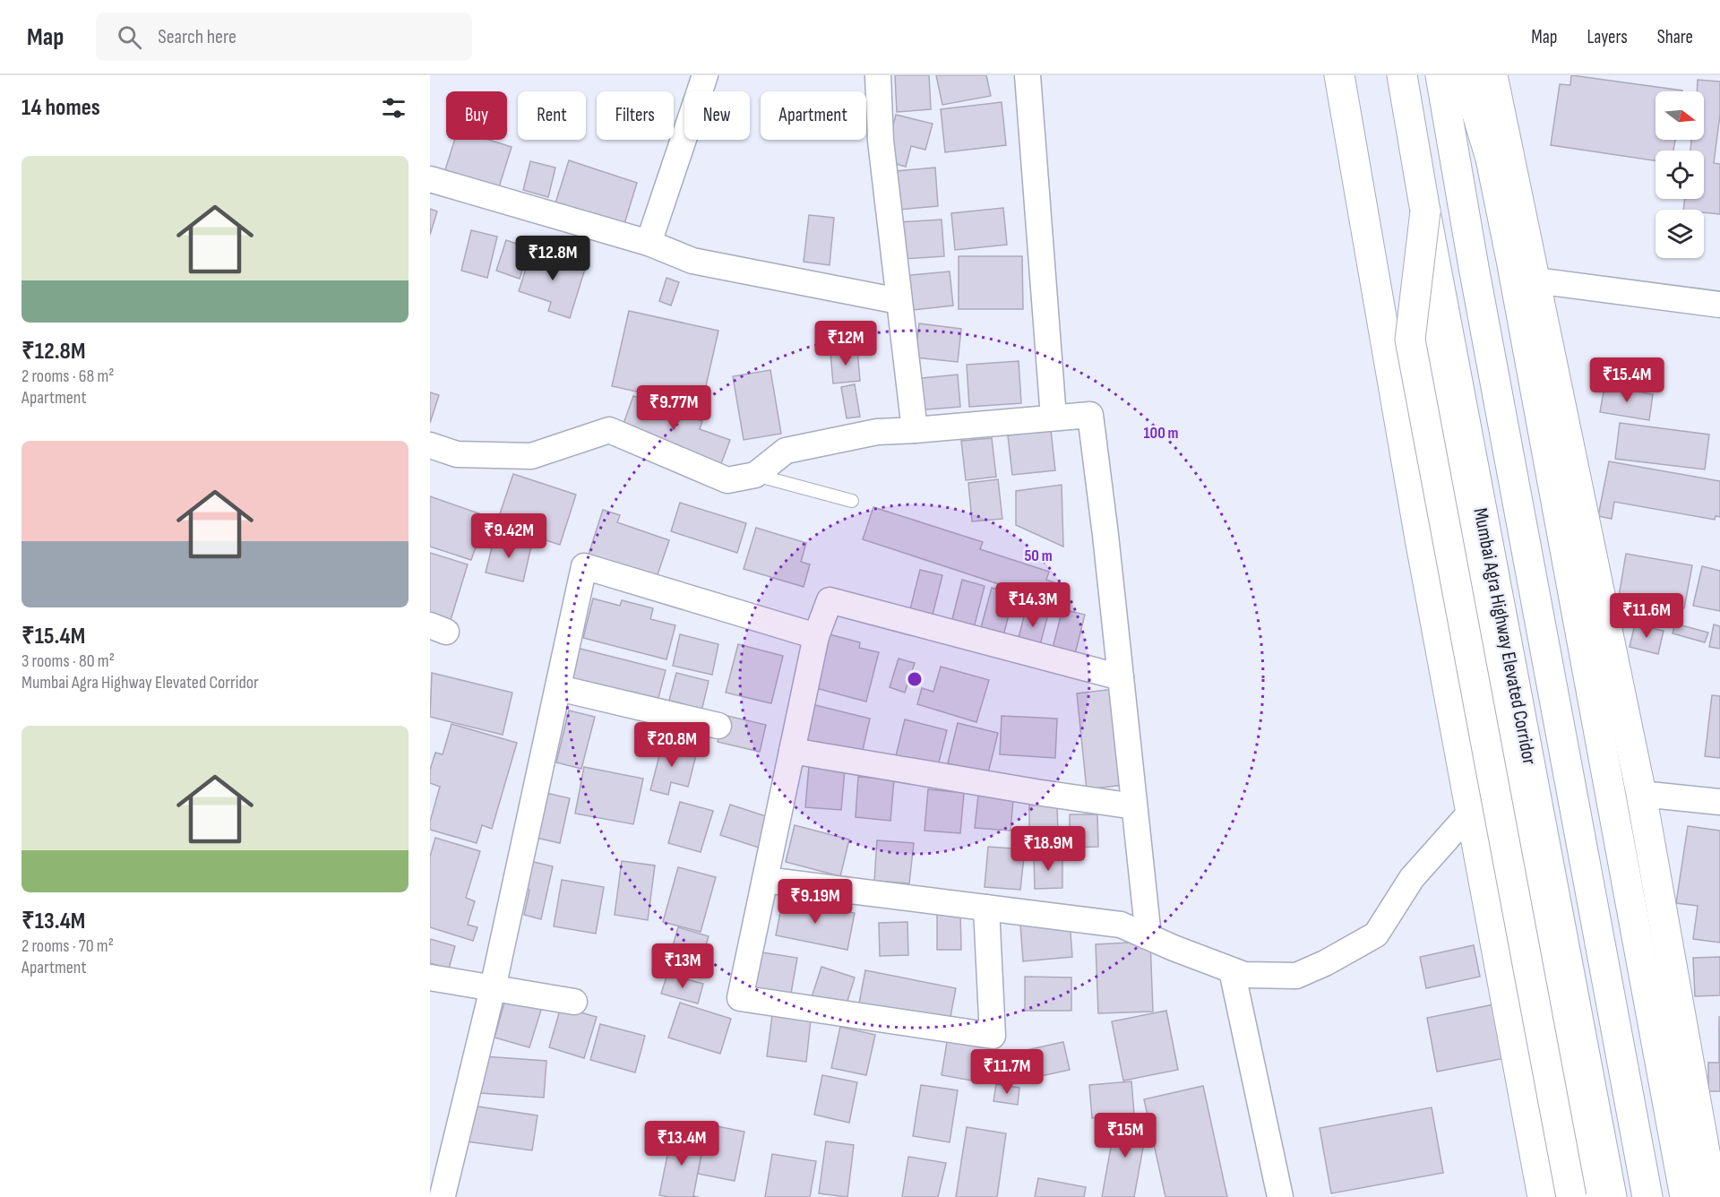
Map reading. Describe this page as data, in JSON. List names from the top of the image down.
{
  "streets": {
    "main road": ["Mumbai Agra Highway Elevated Corridor"]
  },
  "north": "right",
  "page": {
    "header": "Map",
    "search": "Search here",
    "nav": ["Map", "Layers", "Share"],
    "heading": "14 homes",
    "chip": [
      "Buy",
      "Rent",
      "Filters",
      "New",
      "Apartment"
    ],
    "list": [
      {
        "name": "₹12.8M",
        "note": "2 rooms · 68 m² · Apartment"
      },
      {
        "name": "₹15.4M",
        "note": "3 rooms · 80 m² · Mumbai Agra Highway Elevated Corridor"
      },
      {
        "name": "₹13.4M",
        "note": "2 rooms · 70 m² · Apartment"
      }
    ],
    "price": [
      "₹12.8M",
      "₹12M",
      "₹15.4M",
      "₹9.77M",
      "₹9.42M",
      "₹14.3M",
      "₹11.6M",
      "₹20.8M",
      "₹18.9M",
      "₹9.19M",
      "₹13M",
      "₹11.7M",
      "₹15M",
      "₹13.4M"
    ]
  },
  "rings": ["100 m", "50 m"]
}
